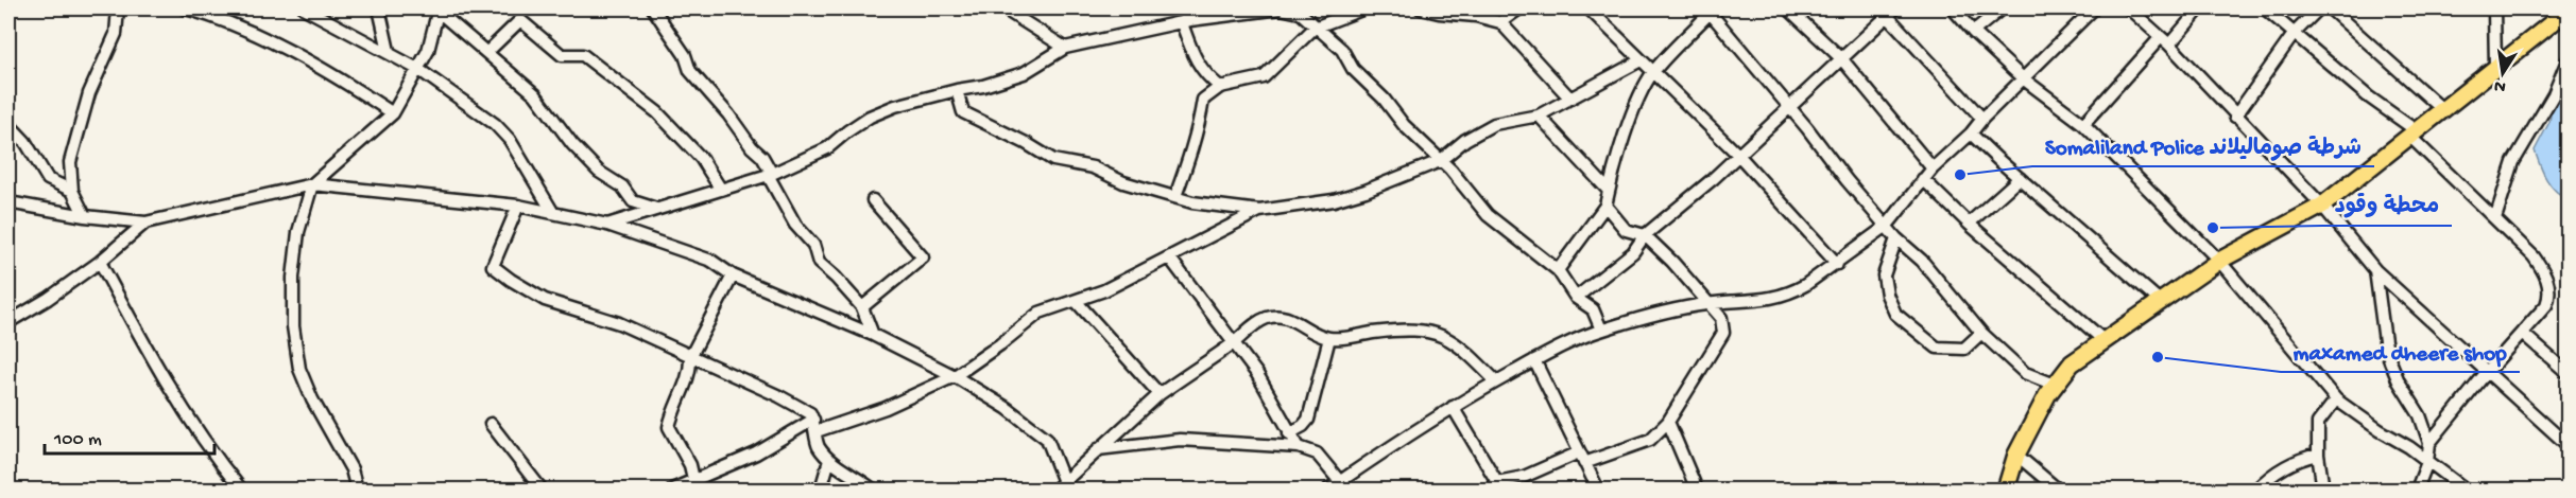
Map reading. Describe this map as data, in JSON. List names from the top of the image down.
{
  "places": ["Somaliland Police شرطة صوماليلاند", "محطة وقود", "maxamed dheere shop"],
  "scale_bar": "100 m",
  "north": "bottom"
}
